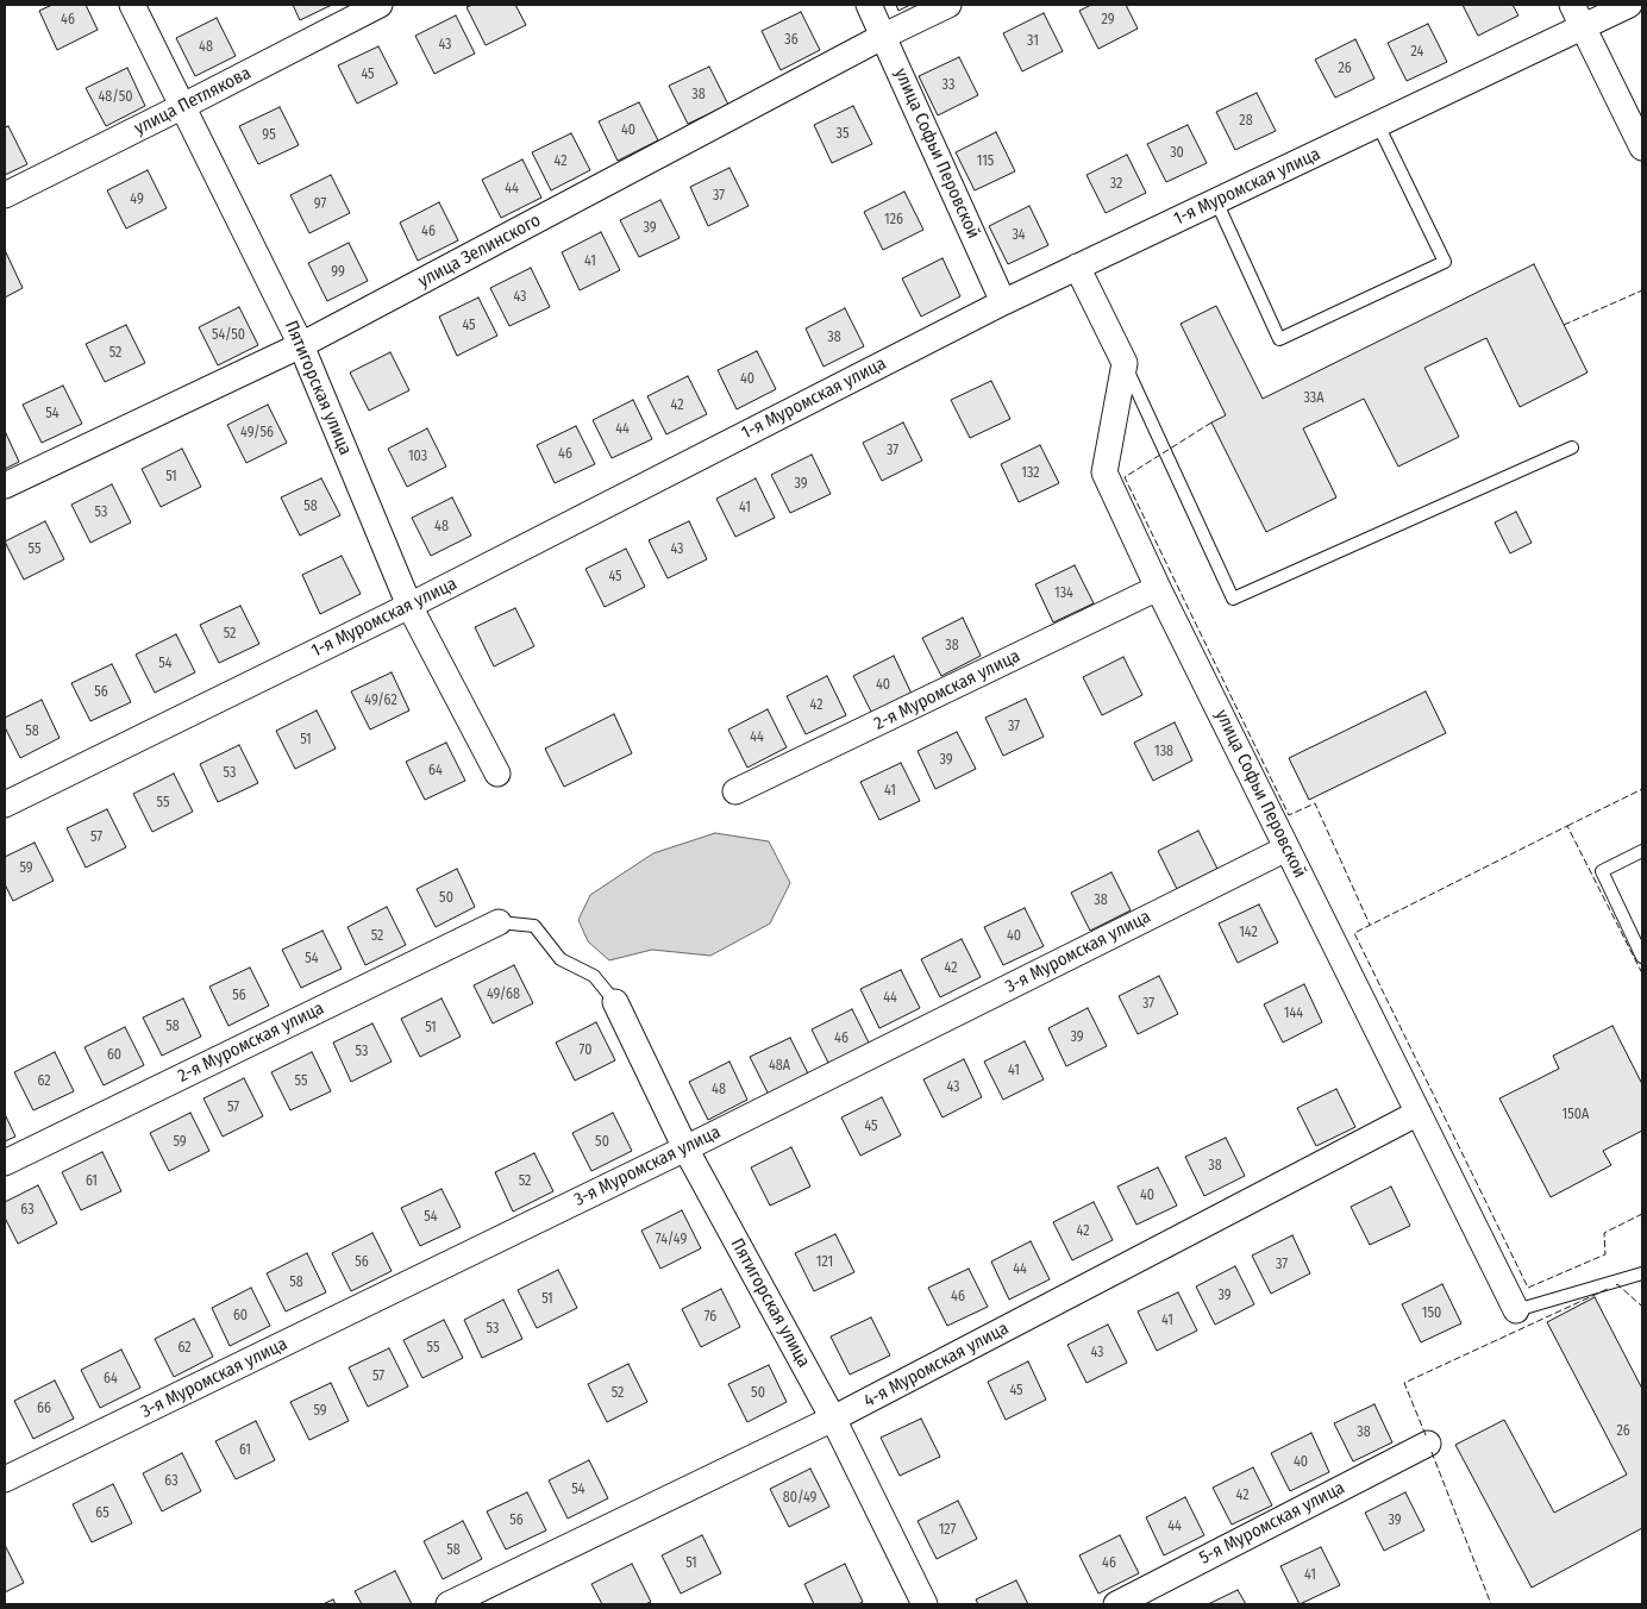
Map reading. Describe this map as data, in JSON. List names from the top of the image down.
{
  "streets": {
    "street": [
      "улица Петлякова",
      "улица Софьи Перовской",
      "1-я Муромская улица",
      "улица Зелинского",
      "Пятигорская улица",
      "2-я Муромская улица",
      "3-я Муромская улица",
      "4-я Муромская улица",
      "5-я Муромская улица"
    ]
  },
  "crossings": [
    ["улица Петлякова", "Пятигорская улица"],
    ["улица Софьи Перовской", "1-я Муромская улица"],
    ["улица Софьи Перовской", "улица Зелинского"],
    ["улица Софьи Перовской", "2-я Муромская улица"],
    ["улица Софьи Перовской", "3-я Муромская улица"],
    ["улица Софьи Перовской", "4-я Муромская улица"],
    ["1-я Муромская улица", "Пятигорская улица"],
    ["улица Зелинского", "Пятигорская улица"],
    ["Пятигорская улица", "3-я Муромская улица"],
    ["Пятигорская улица", "4-я Муромская улица"]
  ],
  "house_numbers": [
    "46",
    "29",
    "36",
    "31",
    "43",
    "48",
    "24",
    "26",
    "45",
    "33",
    "38",
    "48/50",
    "28",
    "40",
    "35",
    "95",
    "30",
    "42",
    "115",
    "32",
    "44",
    "37",
    "49",
    "97",
    "126",
    "39",
    "46",
    "34",
    "41",
    "99",
    "43",
    "45",
    "54/50",
    "38",
    "52",
    "40",
    "33А",
    "42",
    "54",
    "44",
    "49/56",
    "37",
    "46",
    "103",
    "132",
    "51",
    "39",
    "58",
    "41",
    "53",
    "48",
    "55",
    "43",
    "45",
    "134",
    "52",
    "38",
    "54",
    "40",
    "56",
    "49/62",
    "42",
    "37",
    "58",
    "44",
    "51",
    "138",
    "39",
    "64",
    "53",
    "41",
    "55",
    "57",
    "59",
    "50",
    "38",
    "142",
    "52",
    "40",
    "54",
    "42",
    "49/68",
    "56",
    "44",
    "37",
    "144",
    "58",
    "51",
    "39",
    "46",
    "70",
    "53",
    "60",
    "48А",
    "41",
    "62",
    "55",
    "43",
    "48",
    "57",
    "150А",
    "45",
    "59",
    "50",
    "38",
    "61",
    "52",
    "40",
    "63",
    "54",
    "42",
    "74/49",
    "56",
    "121",
    "37",
    "44",
    "58",
    "39",
    "46",
    "51",
    "150",
    "60",
    "76",
    "41",
    "53",
    "62",
    "55",
    "43",
    "57",
    "64",
    "45",
    "52",
    "50",
    "66",
    "59",
    "26",
    "38",
    "61",
    "40",
    "63",
    "54",
    "42",
    "80/49",
    "65",
    "56",
    "39",
    "44",
    "127",
    "58",
    "51",
    "46",
    "41"
  ]
}
